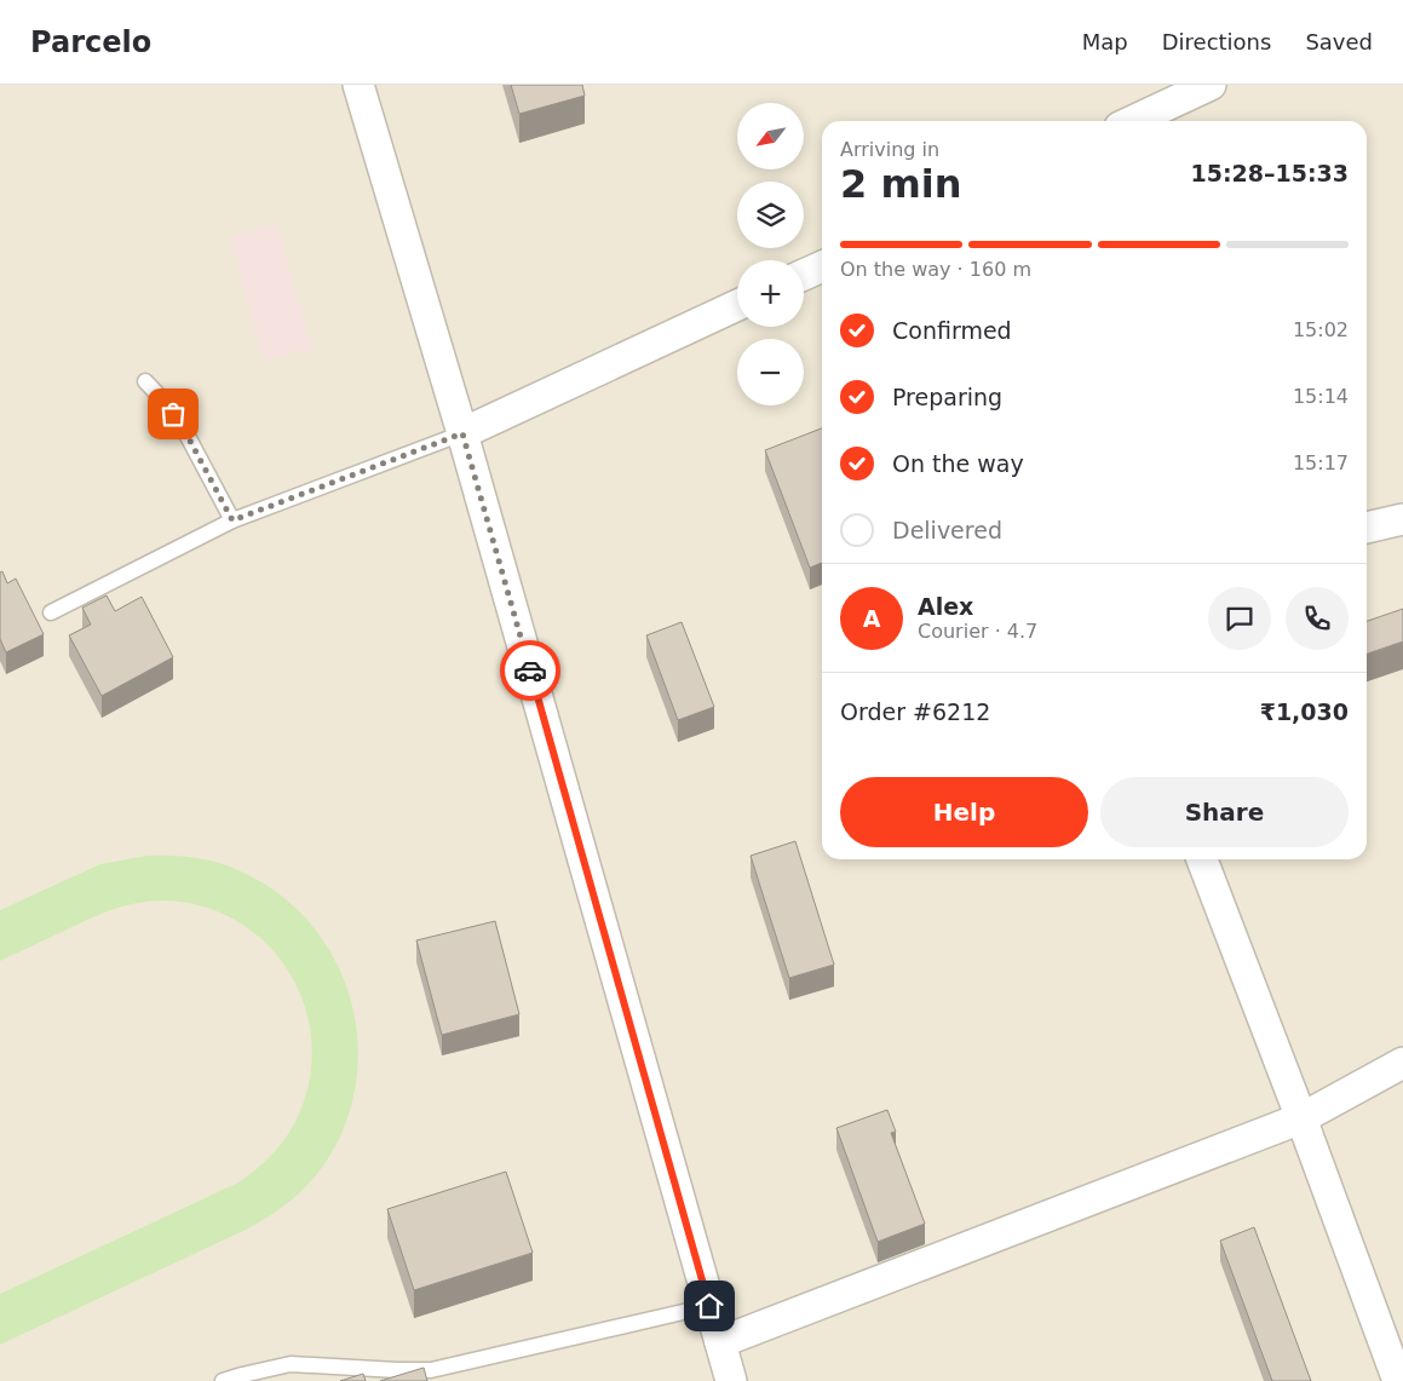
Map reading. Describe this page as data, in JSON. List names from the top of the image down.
{
  "north": "bottom left",
  "page": {
    "header": "Parcelo",
    "nav": ["Map", "Directions", "Saved"],
    "map_buttons": ["+", "−"],
    "heading": ["2 min", "Arriving in", "15:28–15:33"],
    "panel": [
      "Alex",
      "Courier · 4.7",
      "Order #6212",
      "₹1,030"
    ],
    "bar": "On the way · 160 m",
    "list": [
      ["Confirmed", "15:02"],
      ["Preparing", "15:14"],
      ["On the way", "15:17"],
      "Delivered"
    ],
    "round": "A",
    "buttons": ["Help", "Share"]
  }
}
